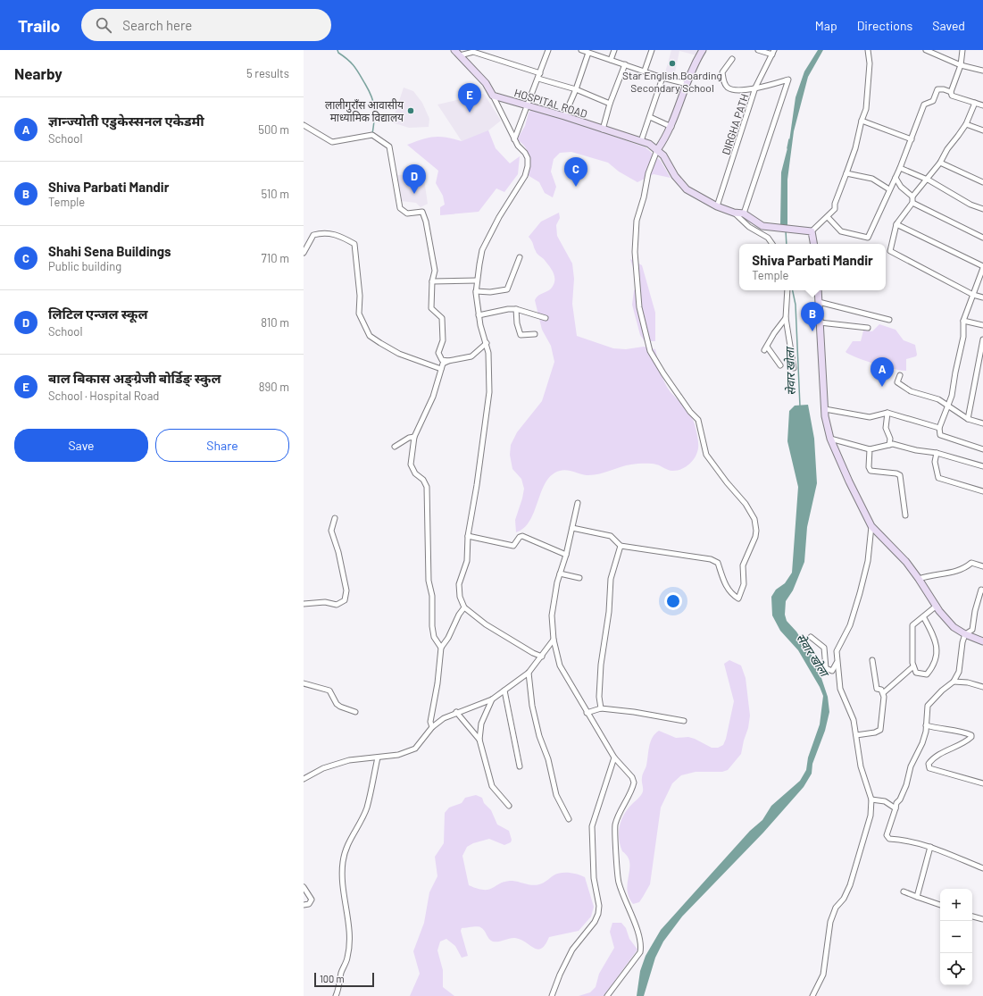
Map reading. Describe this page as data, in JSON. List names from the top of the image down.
{
  "streets": {
    "street": ["HOSPITAL ROAD", "DIRGHA PATH"]
  },
  "water": ["सेवार खोला"],
  "places": ["Star English Boarding Secondary School", "लालीगुराँस आवासीय माध्यामिक विद्यालय"],
  "scale_bar": "100 m",
  "page": {
    "header": "Trailo",
    "search": "Search here",
    "nav": ["Map", "Directions", "Saved"],
    "heading": ["Nearby", "5 results"],
    "pins": [
      "E",
      "C",
      "D",
      "B",
      "A"
    ],
    "list": [
      {
        "mark": "A",
        "name": "ज्ञान्ज्योती एडुकेस्सनल एकेडमी",
        "note": "School",
        "value": "500 m"
      },
      {
        "mark": "B",
        "name": "Shiva Parbati Mandir",
        "note": "Temple",
        "value": "510 m"
      },
      {
        "mark": "C",
        "name": "Shahi Sena Buildings",
        "note": "Public building",
        "value": "710 m"
      },
      {
        "mark": "D",
        "name": "लिटिल एन्जल स्कूल",
        "note": "School",
        "value": "810 m"
      },
      {
        "mark": "E",
        "name": "बाल बिकास अङ्ग्रेजी बोर्डिङ् स्कुल",
        "note": "School · Hospital Road",
        "value": "890 m"
      }
    ],
    "popup": ["Shiva Parbati Mandir", "Temple"],
    "buttons": ["Save", "Share"],
    "map_buttons": ["+", "−"],
    "scale": "100 m"
  }
}
